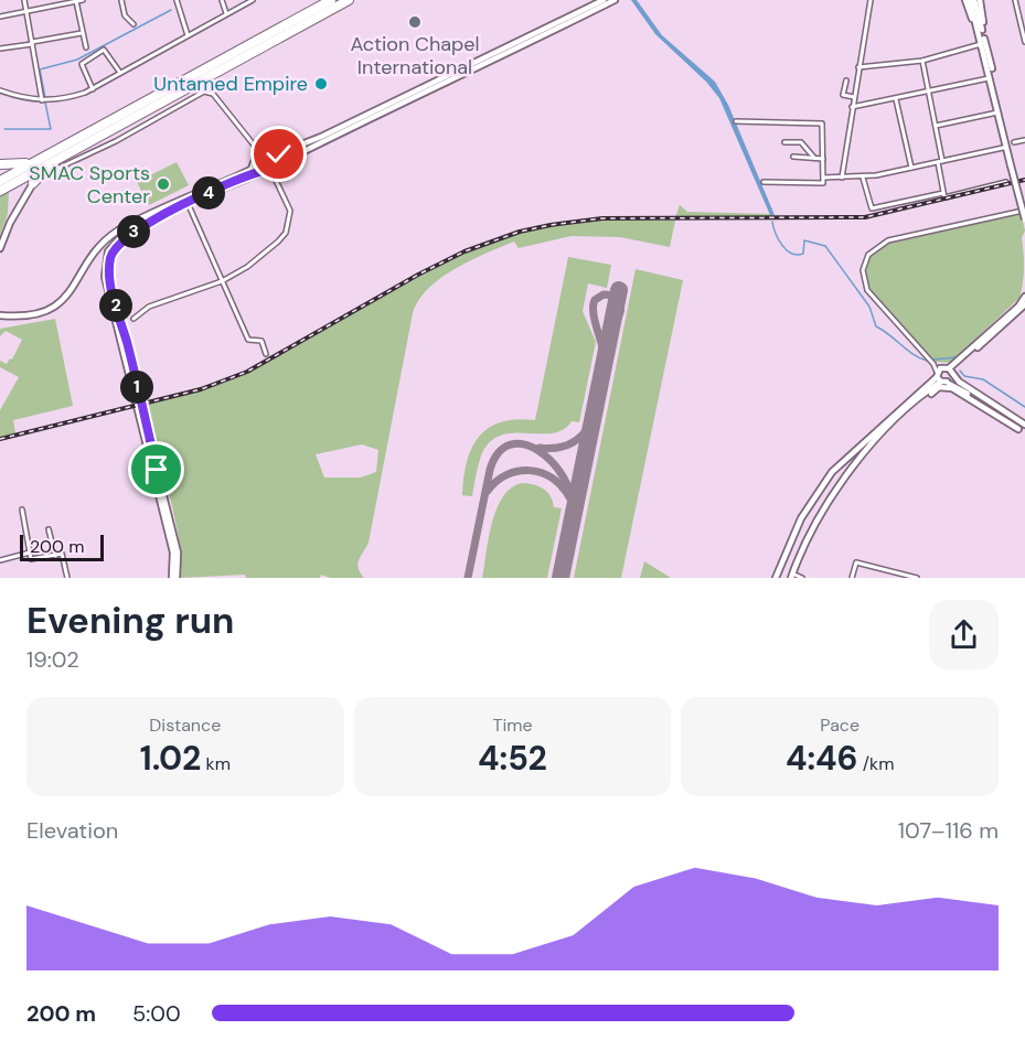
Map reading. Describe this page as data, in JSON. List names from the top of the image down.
{
  "places": ["Action Chapel International", "Untamed Empire", "SMAC Sports Center"],
  "scale_bar": "200 m",
  "page": {
    "pins": [
      "4",
      "3",
      "2",
      "1"
    ],
    "scale": "200 m",
    "heading": ["Evening run", "19:02"],
    "stats": [
      ["Distance", "1.02 km"],
      ["Time", "4:52"],
      ["Pace", "4:46 /km"]
    ],
    "chart": ["Elevation", "107–116 m"],
    "list": [
      {
        "name": "200 m",
        "note": "5:00"
      }
    ]
  }
}
